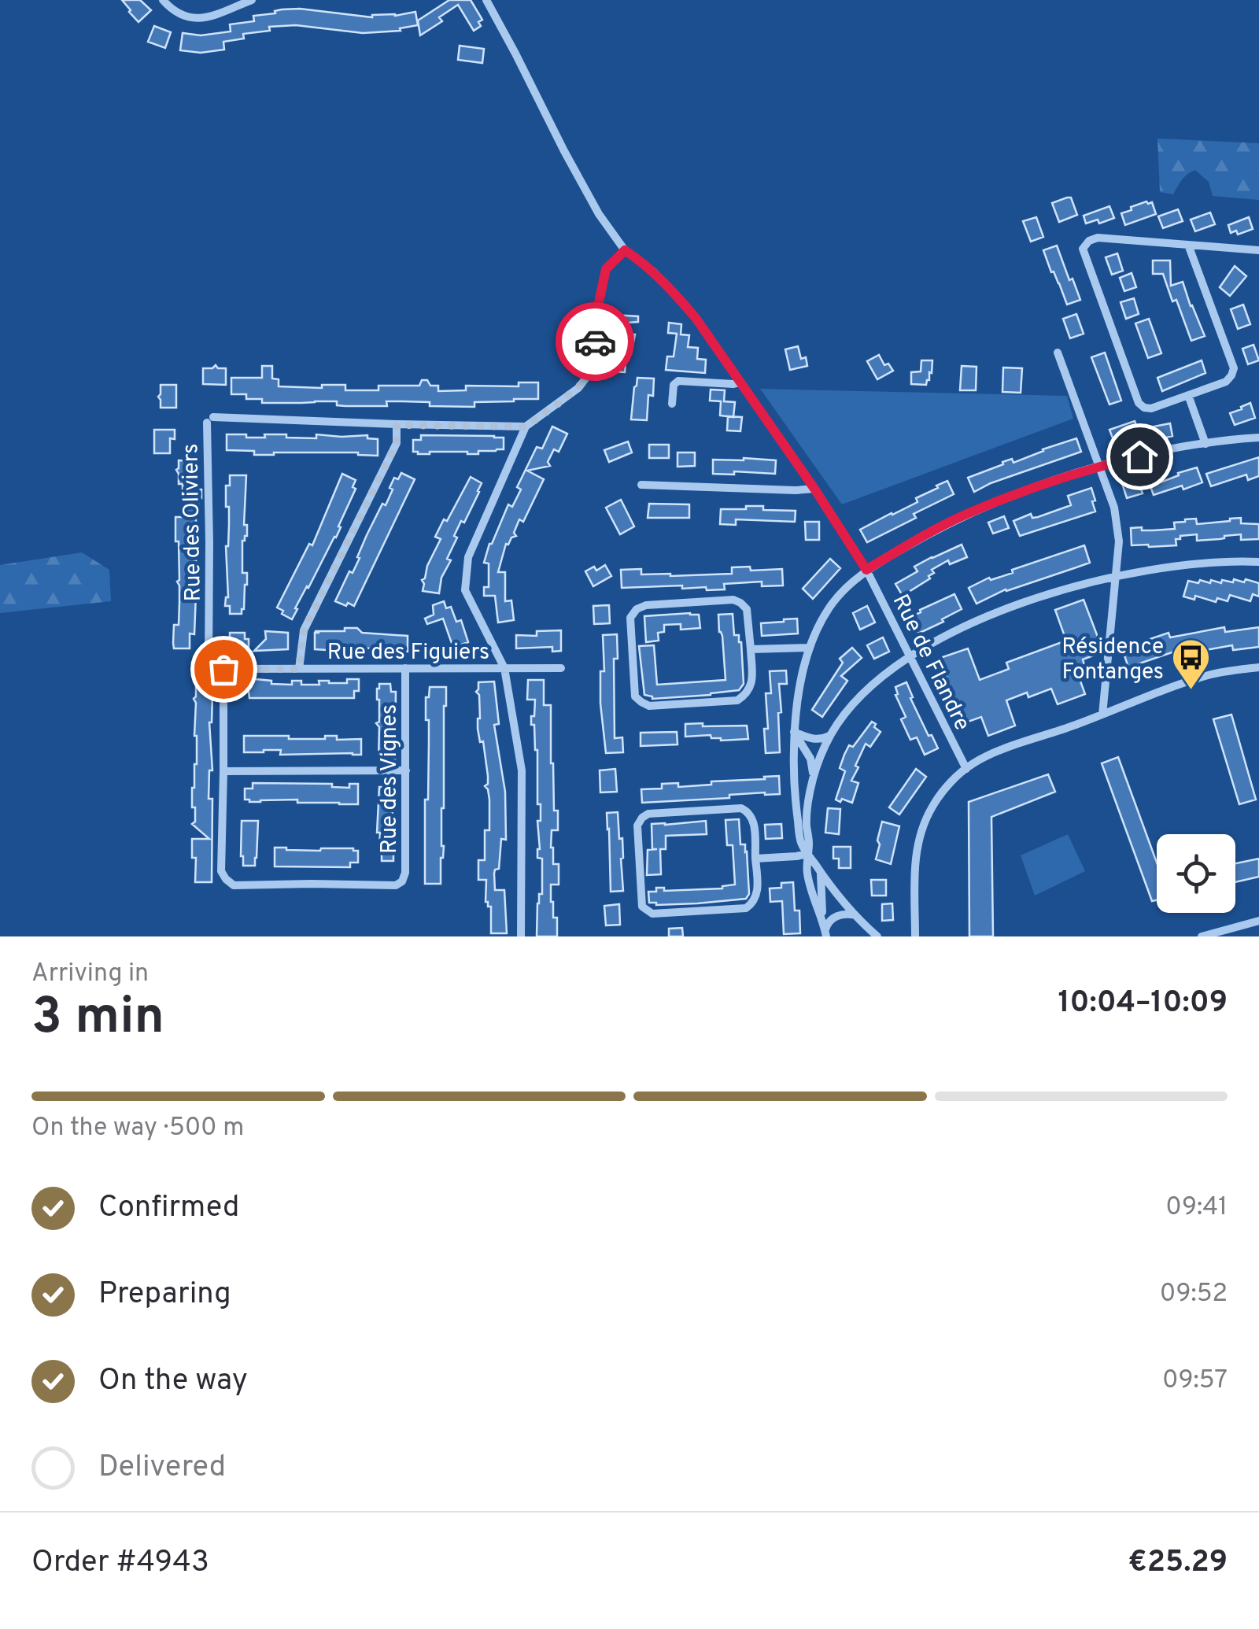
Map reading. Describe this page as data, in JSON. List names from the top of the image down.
{
  "streets": {
    "street": [
      "Rue des Oliviers",
      "Rue des Figuiers",
      "Rue de Flandre",
      "Rue des Vignes"
    ]
  },
  "crossings": [
    ["Rue des Oliviers", "Rue des Figuiers"],
    ["Rue des Figuiers", "Rue des Vignes"]
  ],
  "places": {
    "bus stop": ["Résidence Fontanges"]
  },
  "page": {
    "heading": ["3 min", "Arriving in", "10:04–10:09"],
    "panel": ["Order #4943", "€25.29"],
    "bar": "On the way · 500 m",
    "list": [
      ["Confirmed", "09:41"],
      ["Preparing", "09:52"],
      ["On the way", "09:57"],
      "Delivered"
    ]
  }
}
